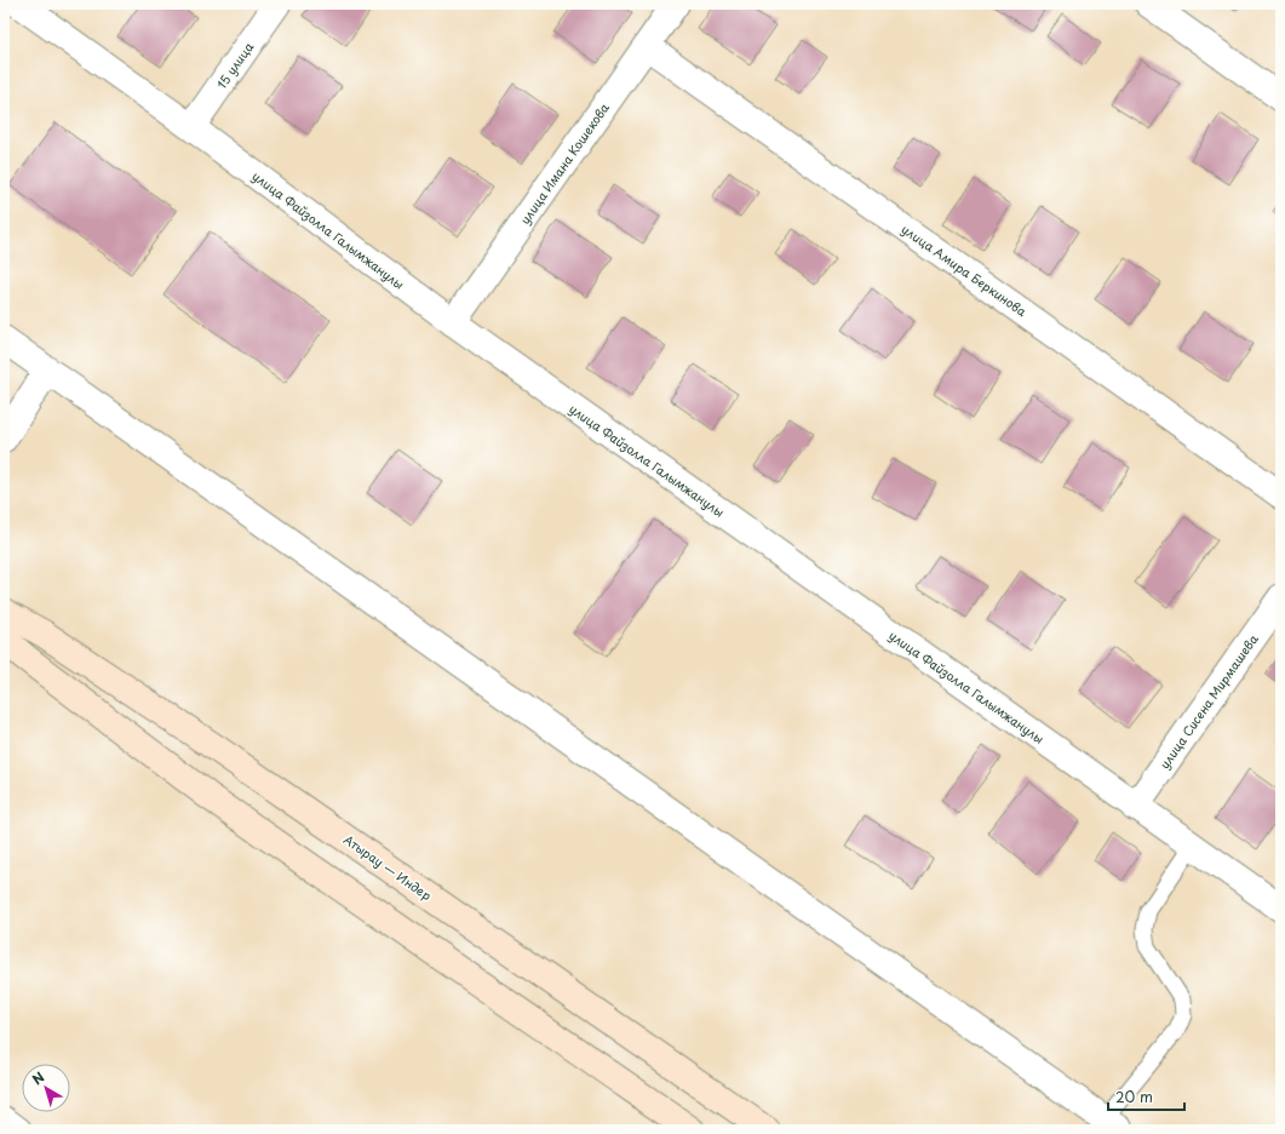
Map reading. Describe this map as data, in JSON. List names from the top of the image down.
{
  "streets": {
    "main road": ["Атырау — Индер"],
    "street": [
      "15 улица",
      "улица Имана Кошекова",
      "улица Файзолла Галымжанулы",
      "улица Амира Беркинова",
      "улица Сисена Мирмашева"
    ]
  },
  "crossings": [
    ["15 улица", "улица Файзолла Галымжанулы"],
    ["улица Имана Кошекова", "улица Файзолла Галымжанулы"],
    ["улица Имана Кошекова", "улица Амира Беркинова"],
    ["улица Файзолла Галымжанулы", "улица Сисена Мирмашева"]
  ],
  "scale_bar": "20 m",
  "north": "top left"
}
